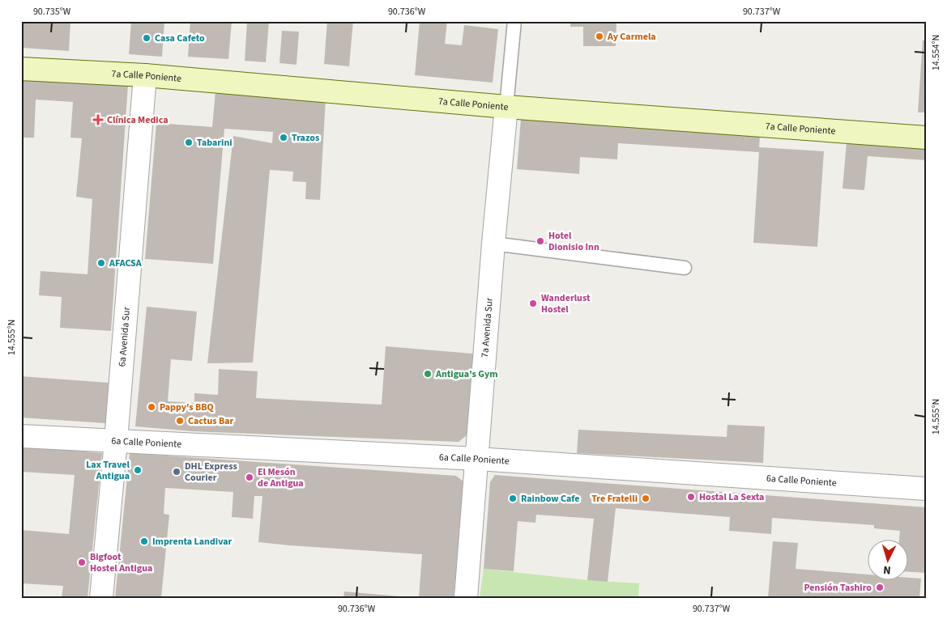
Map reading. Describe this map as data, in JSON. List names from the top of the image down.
{
  "streets": {
    "main road": ["7a Calle Poniente"],
    "street": ["7a Avenida Sur", "6a Avenida Sur", "6a Calle Poniente"]
  },
  "crossings": [
    ["7a Calle Poniente", "7a Avenida Sur"],
    ["7a Calle Poniente", "6a Avenida Sur"],
    ["7a Avenida Sur", "6a Calle Poniente"],
    ["6a Avenida Sur", "6a Calle Poniente"]
  ],
  "places": {
    "other": [
      "Ay Carmela",
      "Casa Cafeto",
      "Trazos",
      "Tabarini",
      "Hotel Dionisio Inn",
      "AFACSA",
      "Wanderlust Hostel",
      "Antigua's Gym",
      "Pappy's BBQ",
      "Cactus Bar",
      "Lax Travel Antigua",
      "DHL Express Courier",
      "El Mesón de Antigua",
      "Hostal La Sexta",
      "Rainbow Cafe",
      "Tre Fratelli",
      "Imprenta Landivar",
      "Bigfoot Hostel Antigua",
      "Pensión Tashiro"
    ],
    "health": ["Clínica Medica"]
  },
  "north": "bottom",
  "coordinates": [
    "90.735°W",
    "90.736°W",
    "90.737°W",
    "14.554°N",
    "14.555°N"
  ]
}
